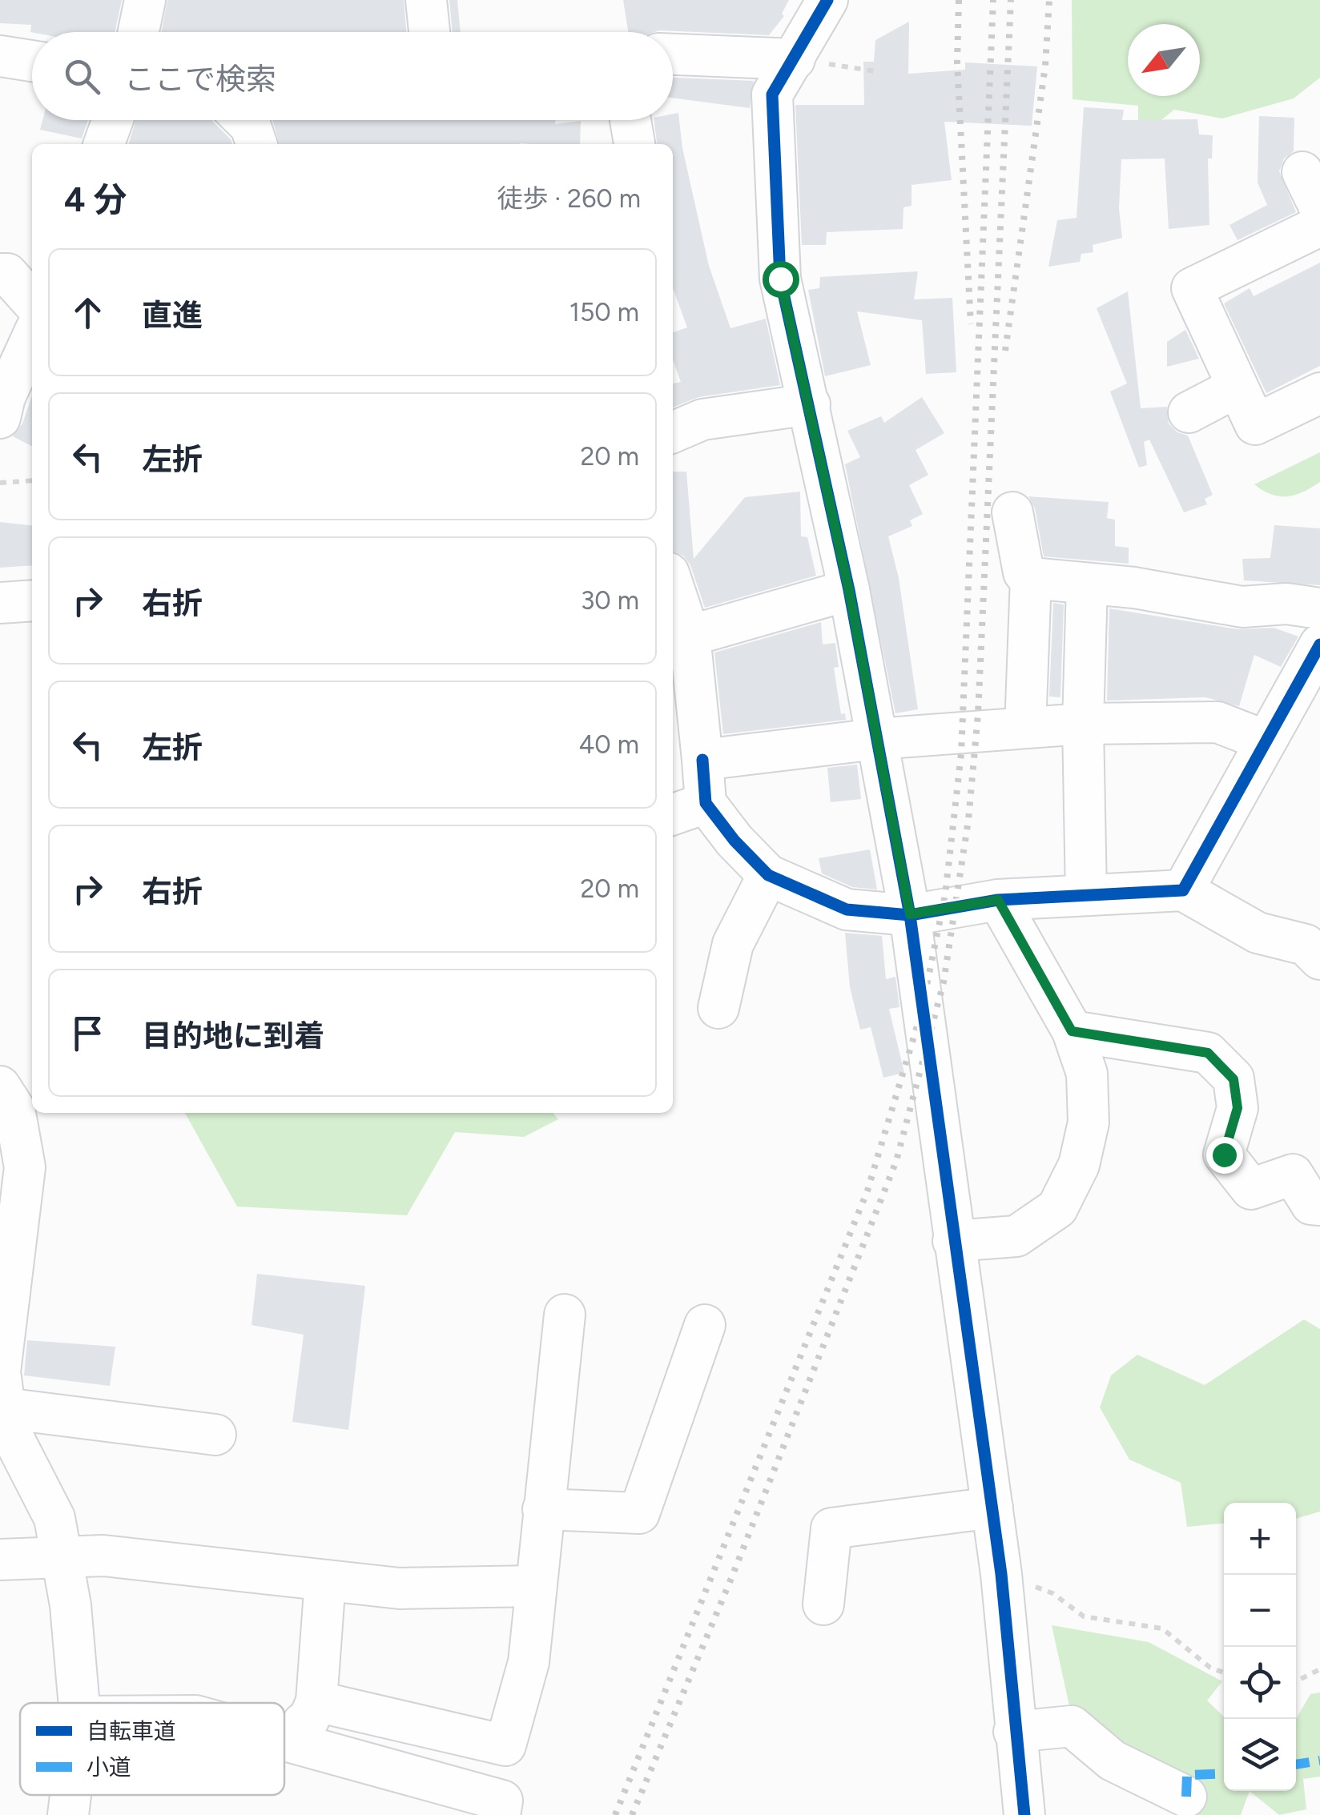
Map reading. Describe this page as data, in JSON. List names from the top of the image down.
{
  "legend": ["自転車道", "小道"],
  "north": "bottom left",
  "page": {
    "search": "ここで検索",
    "heading": ["4 分", "徒歩 · 260 m"],
    "list": [
      ["直進", "150 m"],
      ["左折", "20 m"],
      ["右折", "30 m"],
      ["左折", "40 m"],
      ["右折", "20 m"],
      "目的地に到着"
    ],
    "map_buttons": ["+", "−"]
  }
}
